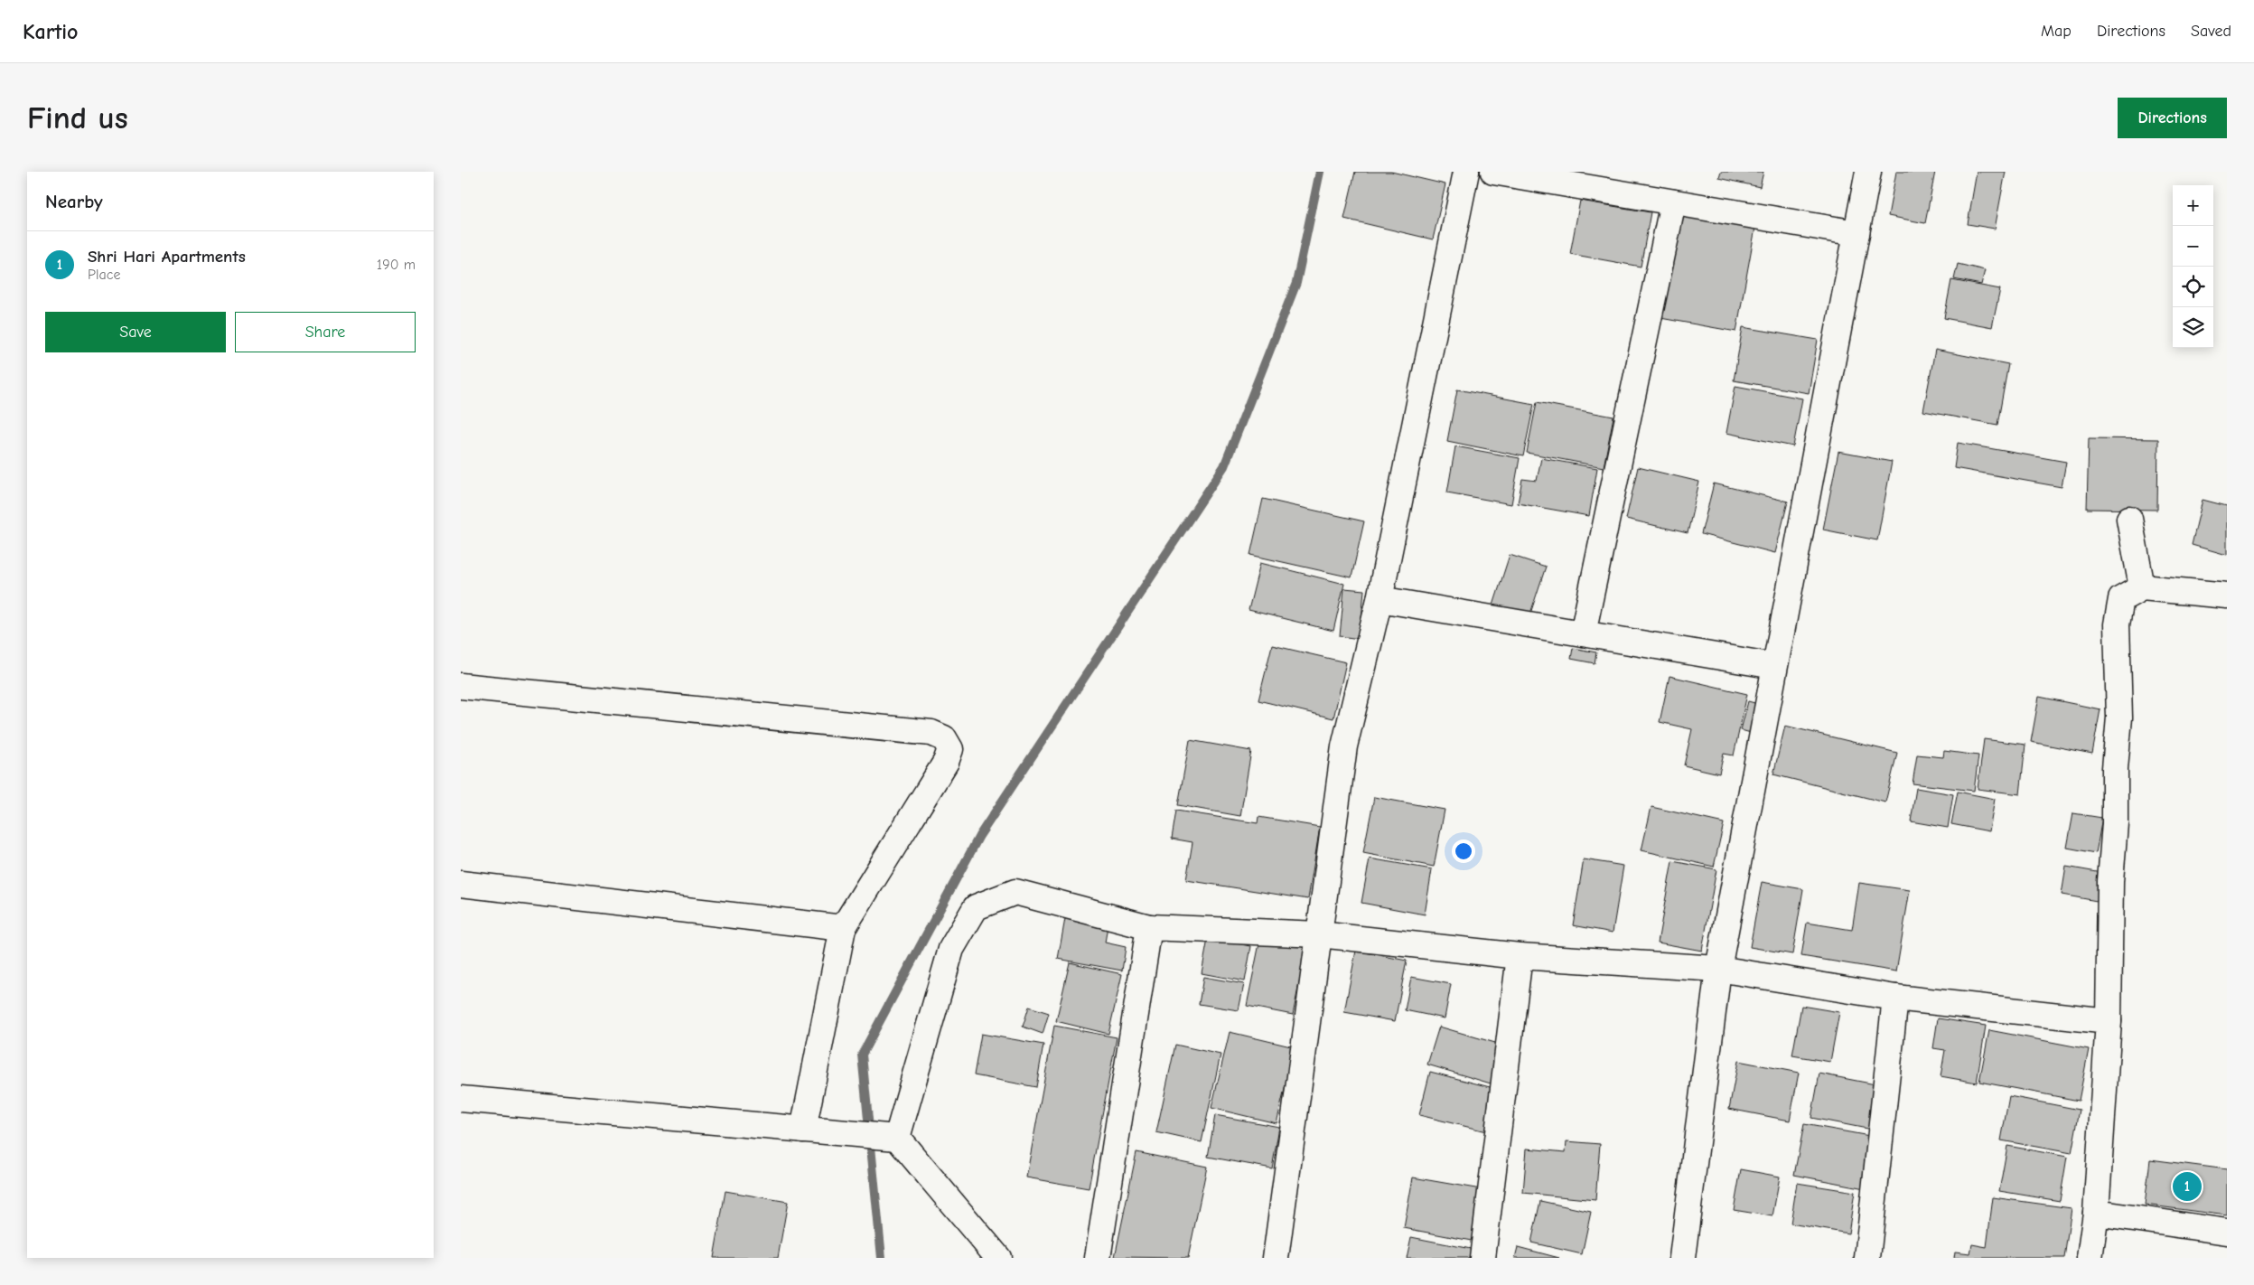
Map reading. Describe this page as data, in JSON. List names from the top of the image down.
{
  "page": {
    "header": "Kartio",
    "nav": ["Map", "Directions", "Saved"],
    "buttons": [
      "Directions",
      ["Save", "Share"]
    ],
    "title": "Find us",
    "heading": "Nearby",
    "map_buttons": ["+", "−"],
    "list": [
      {
        "mark": "1",
        "name": "Shri Hari Apartments",
        "note": "Place",
        "value": "190 m"
      }
    ],
    "pins": "1"
  }
}
